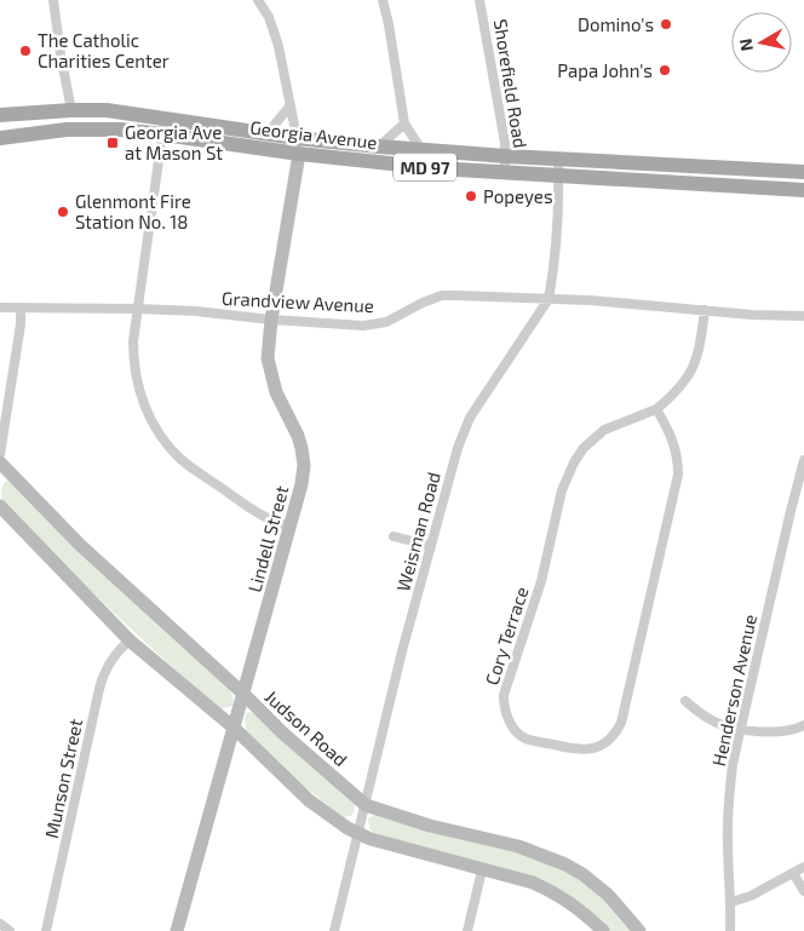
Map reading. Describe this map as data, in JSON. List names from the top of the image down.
{
  "streets": {
    "main road": ["Georgia Avenue", "MD 97"],
    "street": [
      "Shorefield Road",
      "Grandview Avenue",
      "Weisman Road",
      "Lindell Street",
      "Cory Terrace",
      "Henderson Avenue",
      "Judson Road",
      "Munson Street"
    ]
  },
  "crossings": [
    ["Shorefield Road", "Georgia Avenue"],
    ["Georgia Avenue", "Weisman Road"],
    ["Georgia Avenue", "Lindell Street"],
    ["Grandview Avenue", "Weisman Road"],
    ["Grandview Avenue", "Lindell Street"],
    ["Grandview Avenue", "Cory Terrace"],
    ["Weisman Road", "Judson Road"],
    ["Lindell Street", "Judson Road"]
  ],
  "places": {
    "other": [
      "Domino's",
      "The Catholic Charities Center",
      "Papa John's",
      "Popeyes",
      "Glenmont Fire Station No. 18"
    ],
    "transit": ["Georgia Ave at Mason St"]
  },
  "north": "left"
}
